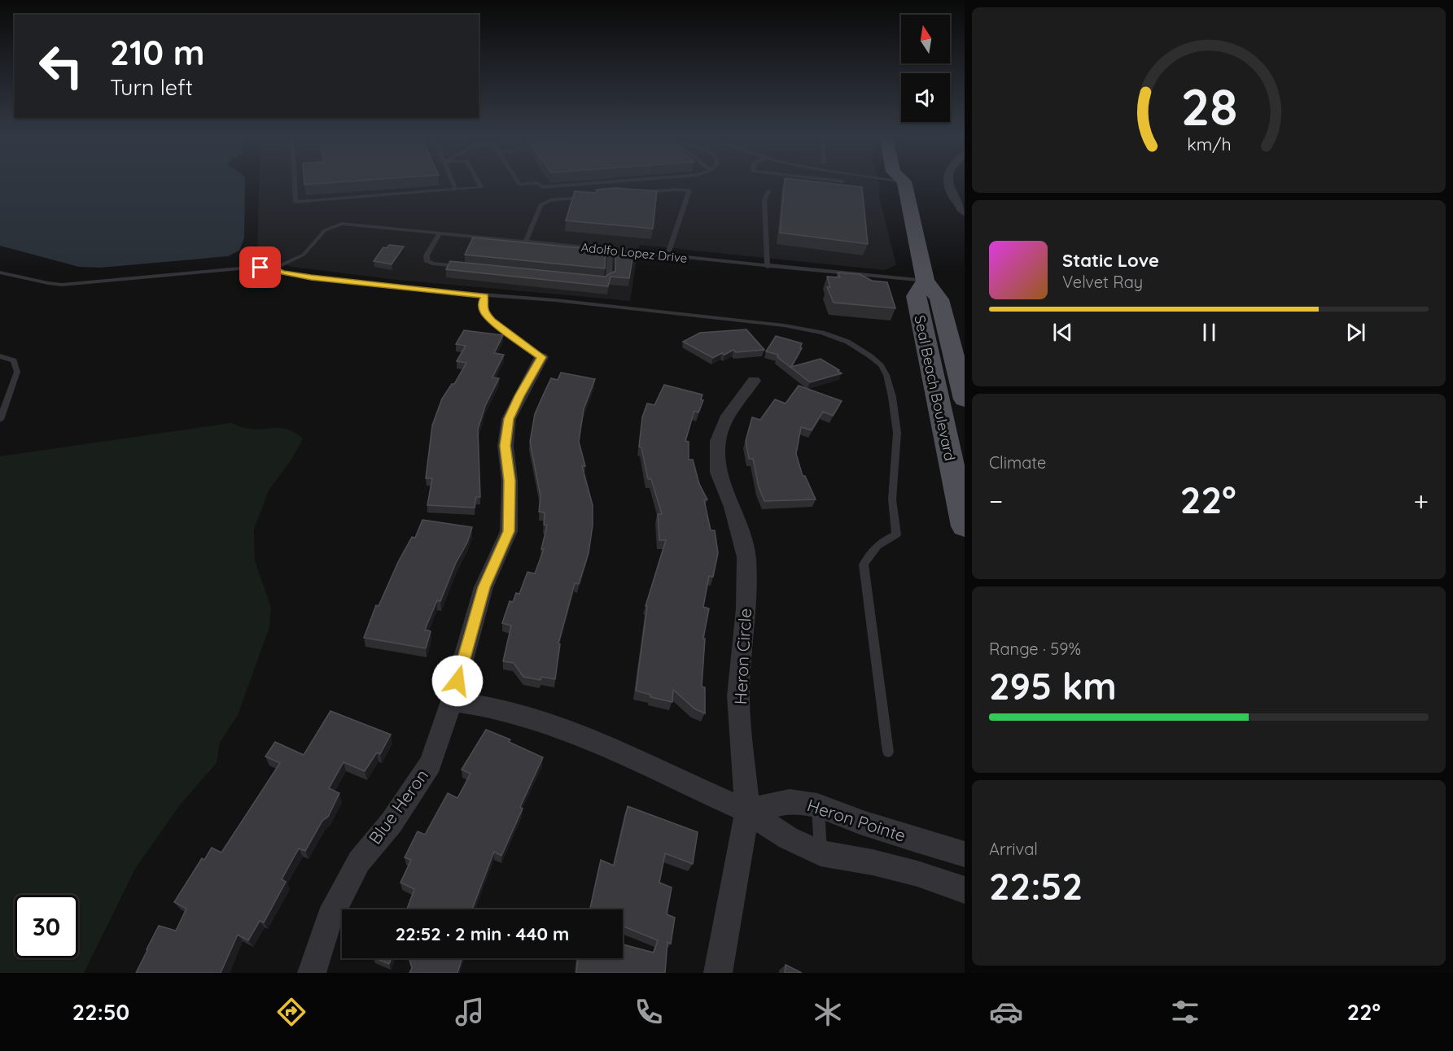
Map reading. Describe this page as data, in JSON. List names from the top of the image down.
{
  "streets": {
    "main road": ["Seal Beach Boulevard"],
    "street": ["Heron Circle", "Blue Heron", "Heron Pointe"],
    "lane": ["Adolfo Lopez Drive"]
  },
  "crossings": [
    ["Adolfo Lopez Drive", "Seal Beach Boulevard"],
    ["Heron Circle", "Heron Pointe"]
  ],
  "north": "top",
  "page": {
    "turn": ["210 m", "Turn left"],
    "song": ["Static Love", "Velvet Ray"],
    "tile": [
      "Climate",
      ["Range · 59%", "295 km"],
      ["Arrival", "22:52"]
    ],
    "heat": ["−", "22°", "+"],
    "limit": "30",
    "trip": "22:52 · 2 min · 440 m",
    "tabs": ["22:50", "22°"],
    "gauge": ["28", "km/h"]
  }
}
